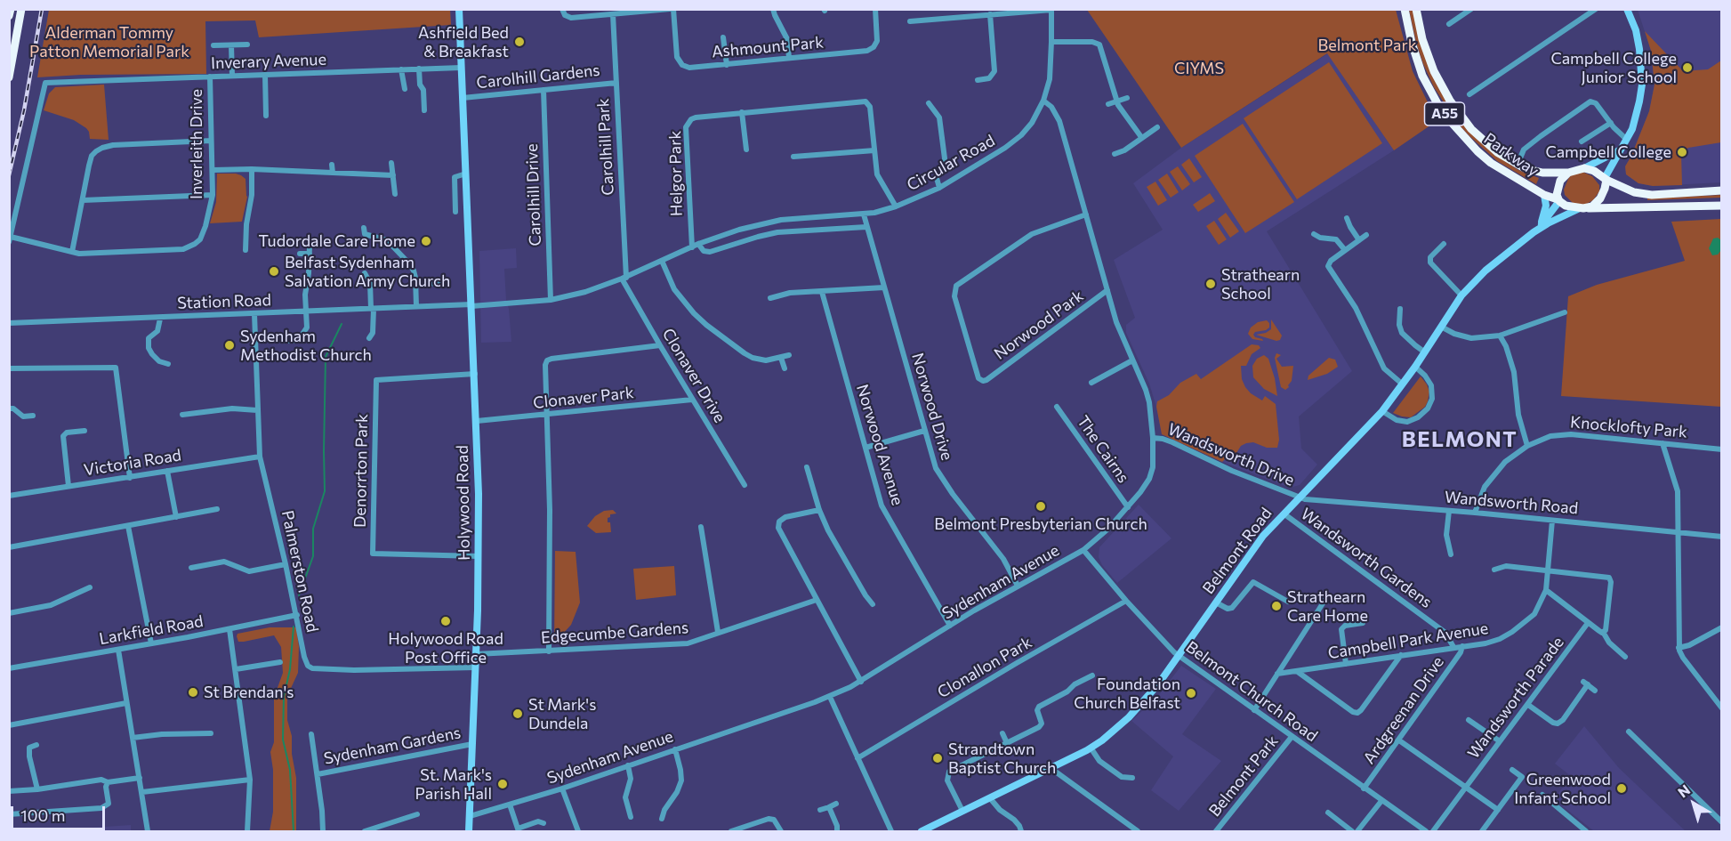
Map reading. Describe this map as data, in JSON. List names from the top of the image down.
{
  "streets": {
    "highway": ["A55", "Parkway"],
    "main road": ["Holywood Road", "Belmont Road"],
    "street": [
      "Ashmount Park",
      "Inverary Avenue",
      "Carolhill Gardens",
      "Inverleith Drive",
      "Carolhill Park",
      "Circular Road",
      "Helgor Park",
      "Carolhill Drive",
      "Station Road",
      "Norwood Park",
      "Clonaver Drive",
      "Clonaver Park",
      "Norwood Drive",
      "Knocklofty Park",
      "Norwood Avenue",
      "The Cairns",
      "Wandsworth Drive",
      "Victoria Road",
      "Denorrton Park",
      "Wandsworth Road",
      "Wandsworth Gardens",
      "Palmerston Road",
      "Sydenham Avenue",
      "Larkfield Road",
      "Edgecumbe Gardens",
      "Campbell Park Avenue",
      "Clonallon Park",
      "Belmont Church Road",
      "Wandsworth Parade",
      "Ardgreenan Drive",
      "Sydenham Gardens",
      "Belmont Park"
    ]
  },
  "crossings": [
    ["Inverary Avenue", "Inverleith Drive"],
    ["Inverary Avenue", "Holywood Road"],
    ["Carolhill Gardens", "Carolhill Park"],
    ["Carolhill Gardens", "Carolhill Drive"],
    ["Carolhill Gardens", "Holywood Road"],
    ["A55", "Parkway"],
    ["A55", "Belmont Road"],
    ["Carolhill Park", "Circular Road"],
    ["Carolhill Park", "Clonaver Drive"],
    ["Parkway", "Belmont Road"],
    ["Circular Road", "Helgor Park"],
    ["Circular Road", "Carolhill Drive"],
    ["Circular Road", "Station Road"],
    ["Circular Road", "Clonaver Drive"],
    ["Circular Road", "Norwood Drive"],
    ["Circular Road", "Holywood Road"],
    ["Circular Road", "Sydenham Avenue"],
    ["Station Road", "Holywood Road"],
    ["Station Road", "Palmerston Road"],
    ["Norwood Park", "Sydenham Avenue"],
    ["Clonaver Drive", "Clonaver Park"],
    ["Clonaver Park", "Holywood Road"],
    ["Norwood Drive", "Sydenham Avenue"],
    ["Knocklofty Park", "Wandsworth Road"],
    ["Norwood Avenue", "Sydenham Avenue"],
    ["The Cairns", "Sydenham Avenue"],
    ["Wandsworth Drive", "Wandsworth Road"],
    ["Wandsworth Drive", "Belmont Road"],
    ["Wandsworth Drive", "Sydenham Avenue"],
    ["Victoria Road", "Palmerston Road"],
    ["Denorrton Park", "Holywood Road"],
    ["Holywood Road", "Palmerston Road"],
    ["Holywood Road", "Sydenham Avenue"],
    ["Holywood Road", "Edgecumbe Gardens"],
    ["Holywood Road", "Sydenham Gardens"],
    ["Wandsworth Road", "Belmont Road"],
    ["Wandsworth Road", "Campbell Park Avenue"],
    ["Belmont Road", "Wandsworth Gardens"],
    ["Belmont Road", "Belmont Church Road"],
    ["Wandsworth Gardens", "Campbell Park Avenue"],
    ["Palmerston Road", "Larkfield Road"],
    ["Sydenham Avenue", "Belmont Church Road"],
    ["Campbell Park Avenue", "Ardgreenan Drive"],
    ["Clonallon Park", "Belmont Church Road"],
    ["Belmont Church Road", "Ardgreenan Drive"],
    ["Belmont Church Road", "Belmont Park"]
  ],
  "districts": ["BELMONT"],
  "parks": ["Alderman Tommy Patton Memorial Park", "Belmont Park", "CIYMS"],
  "places": [
    "Ashfield Bed & Breakfast",
    "Campbell College Junior School",
    "Campbell College",
    "Tudordale Care Home",
    "Belfast Sydenham Salvation Army Church",
    "Strathearn School",
    "Sydenham Methodist Church",
    "Belmont Presbyterian Church",
    "Strathearn Care Home",
    "Holywood Road Post Office",
    "St Brendan's",
    "Foundation Church Belfast",
    "St Mark's Dundela",
    "Strandtown Baptist Church",
    "St. Mark's Parish Hall",
    "Greenwood Infant School"
  ],
  "scale_bar": "100 m",
  "north": "top left"
}
